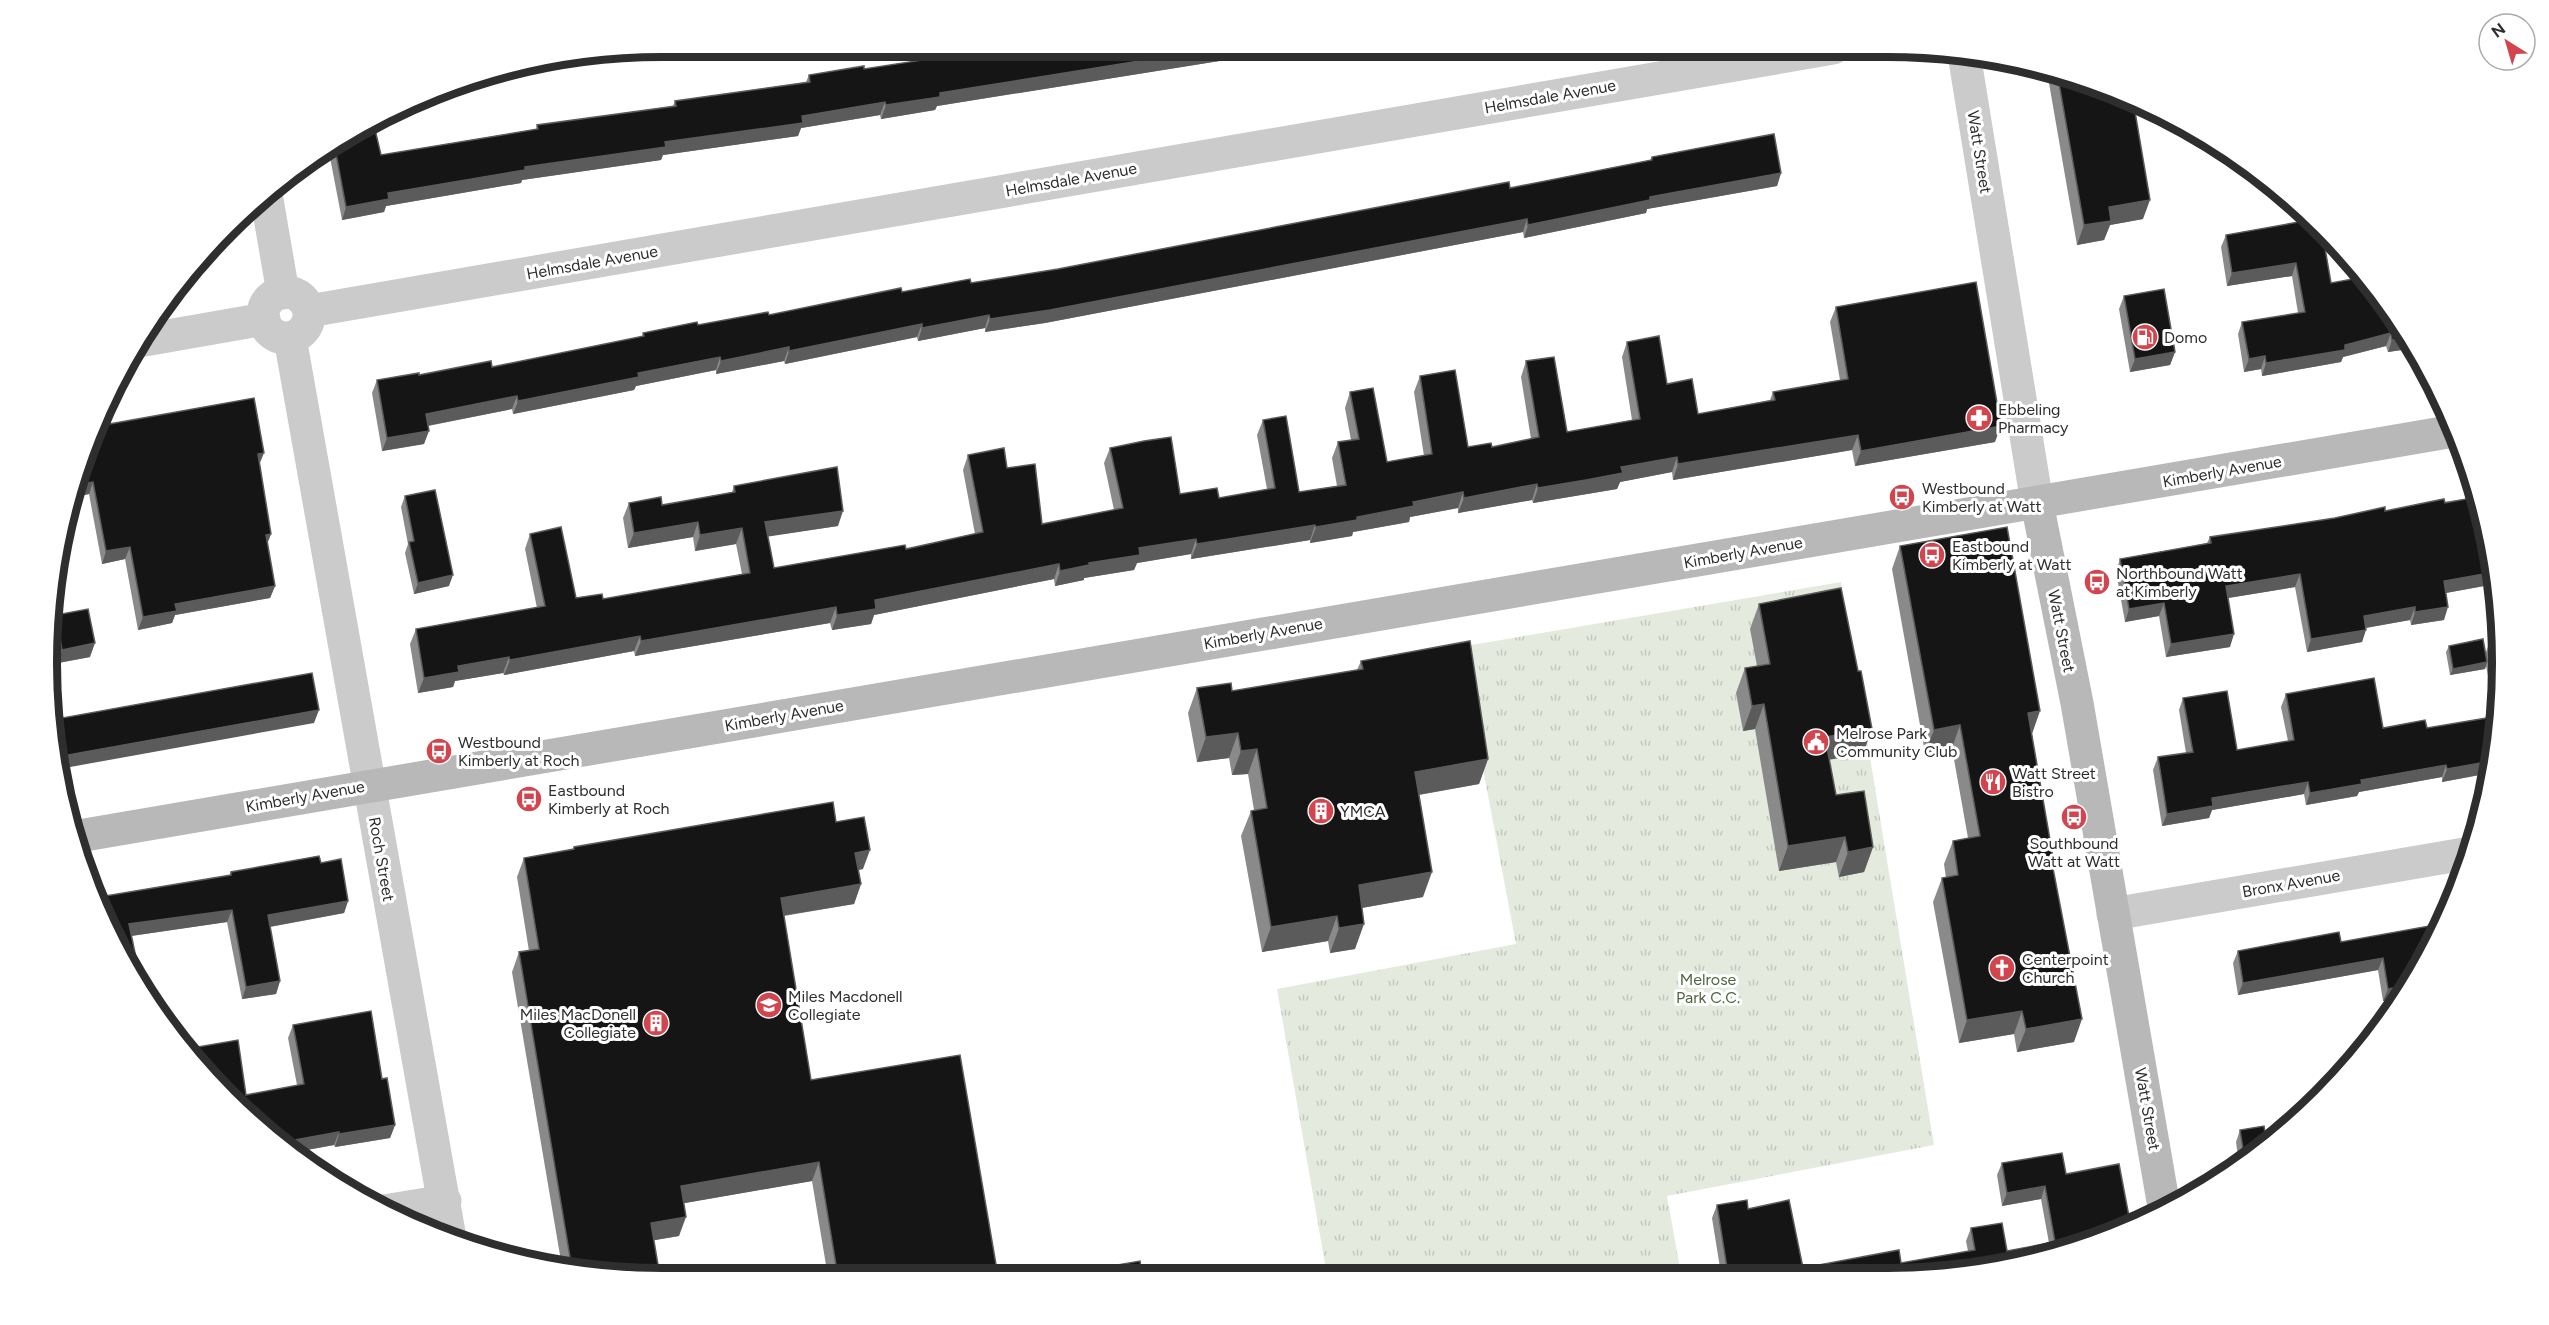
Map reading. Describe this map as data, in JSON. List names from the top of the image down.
{
  "streets": {
    "street": [
      "Helmsdale Avenue",
      "Watt Street",
      "Kimberly Avenue",
      "Roch Street",
      "Bronx Avenue"
    ]
  },
  "crossings": [
    ["Helmsdale Avenue", "Roch Street"],
    ["Watt Street", "Kimberly Avenue"],
    ["Watt Street", "Bronx Avenue"],
    ["Kimberly Avenue", "Roch Street"]
  ],
  "parks": ["Melrose Park C.C."],
  "places": {
    "fuel station": ["Domo"],
    "pharmacy": ["Ebbeling Pharmacy"],
    "bus stop": [
      "Westbound Kimberly at Watt",
      "Eastbound Kimberly at Watt",
      "Northbound Watt at Kimberly",
      "Westbound Kimberly at Roch",
      "Eastbound Kimberly at Roch",
      "Southbound Watt at Watt"
    ],
    "public building": ["Melrose Park Community Club"],
    "restaurant": ["Watt Street Bistro"],
    "building": ["YMCA", "Miles MacDonell Collegiate"],
    "church": ["Centerpoint Church"],
    "school or university": ["Miles Macdonell Collegiate"]
  },
  "north": "top left"
}
